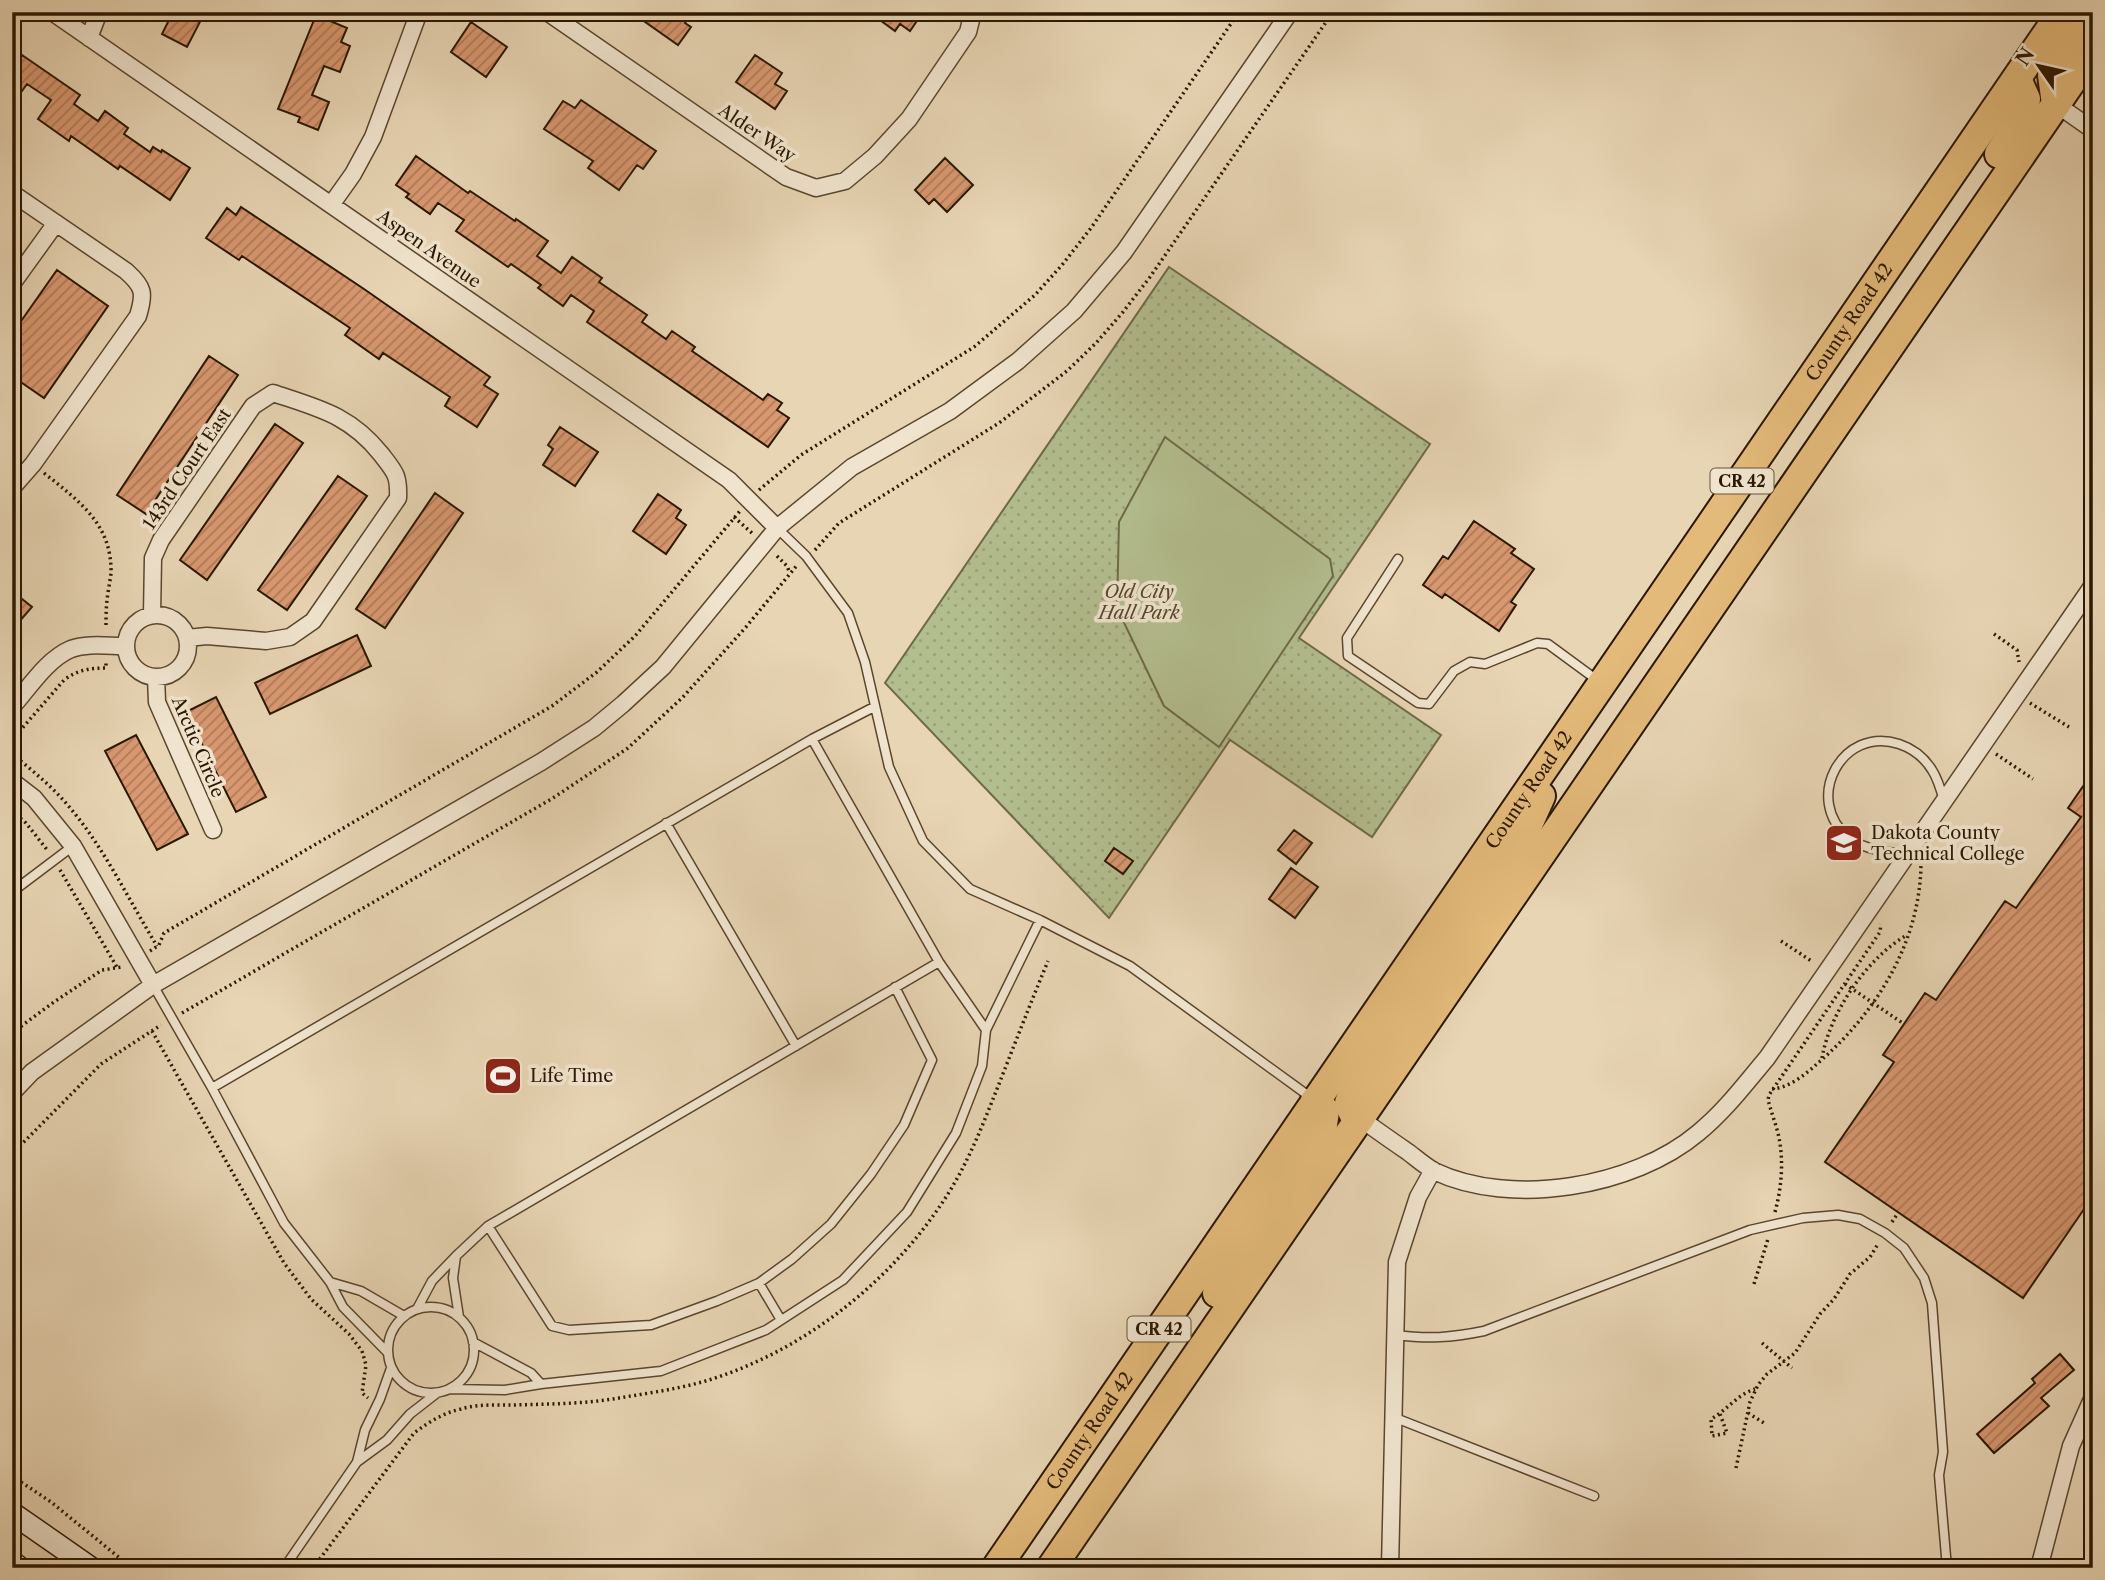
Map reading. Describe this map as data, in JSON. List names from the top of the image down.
{
  "streets": {
    "highway": ["County Road 42", "CR 42"],
    "street": [
      "Alder Way",
      "Aspen Avenue",
      "143rd Court East",
      "Arctic Circle"
    ]
  },
  "crossings": [
    ["143rd Court East", "Arctic Circle"]
  ],
  "parks": ["Old City Hall Park"],
  "places": {
    "school or university": ["Dakota County Technical College"],
    "sports": ["Life Time"]
  },
  "north": "top left"
}
